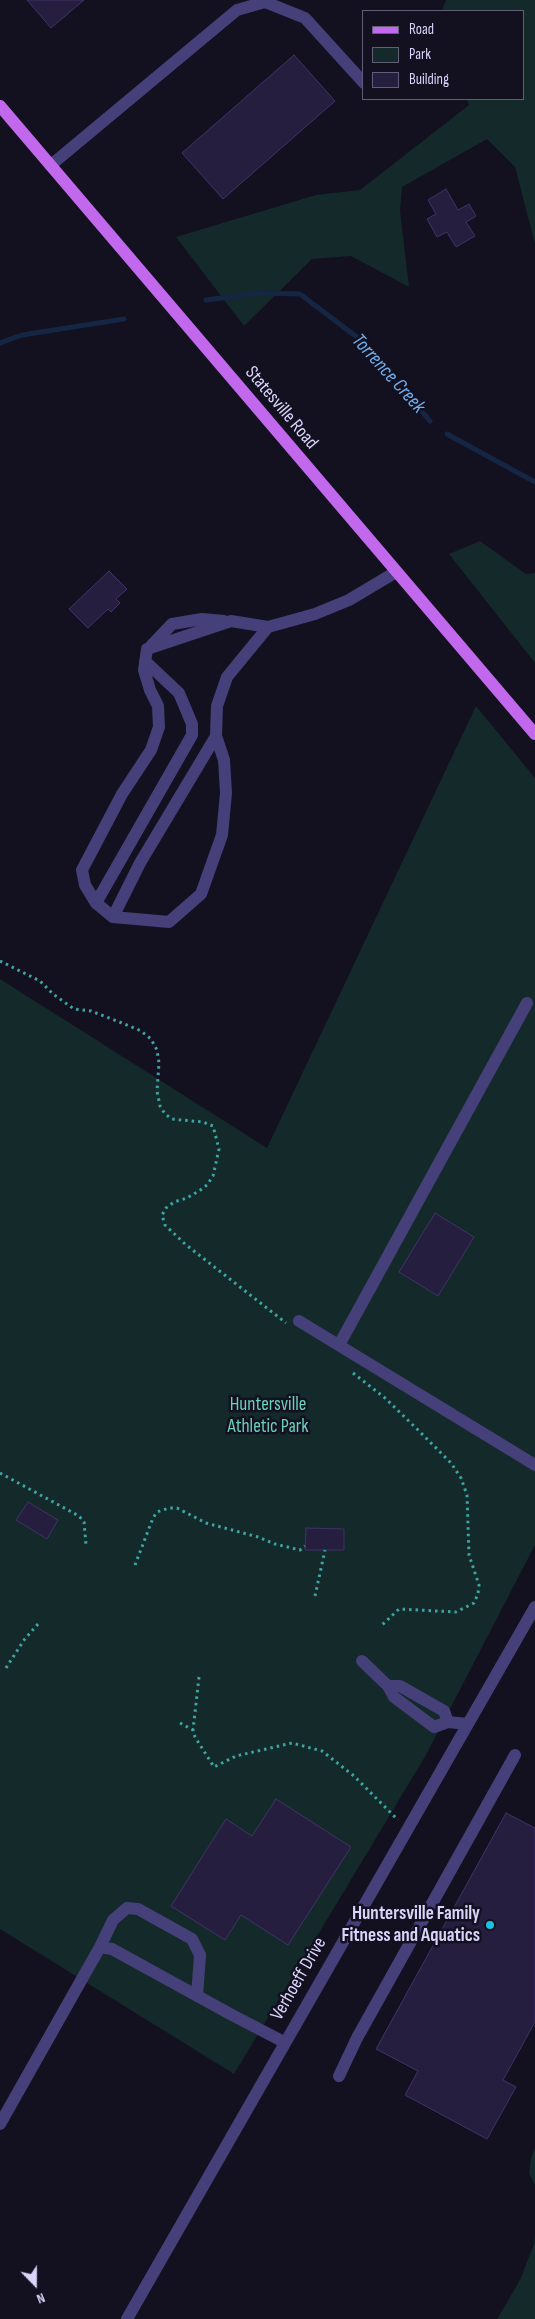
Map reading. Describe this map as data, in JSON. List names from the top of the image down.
{
  "streets": {
    "main road": ["Statesville Road"],
    "street": ["Verhoeff Drive"]
  },
  "water": ["Torrence Creek"],
  "parks": ["Huntersville Athletic Park"],
  "places": ["Huntersville Family Fitness and Aquatics"],
  "legend": ["Road", "Park", "Building"],
  "north": "bottom"
}
